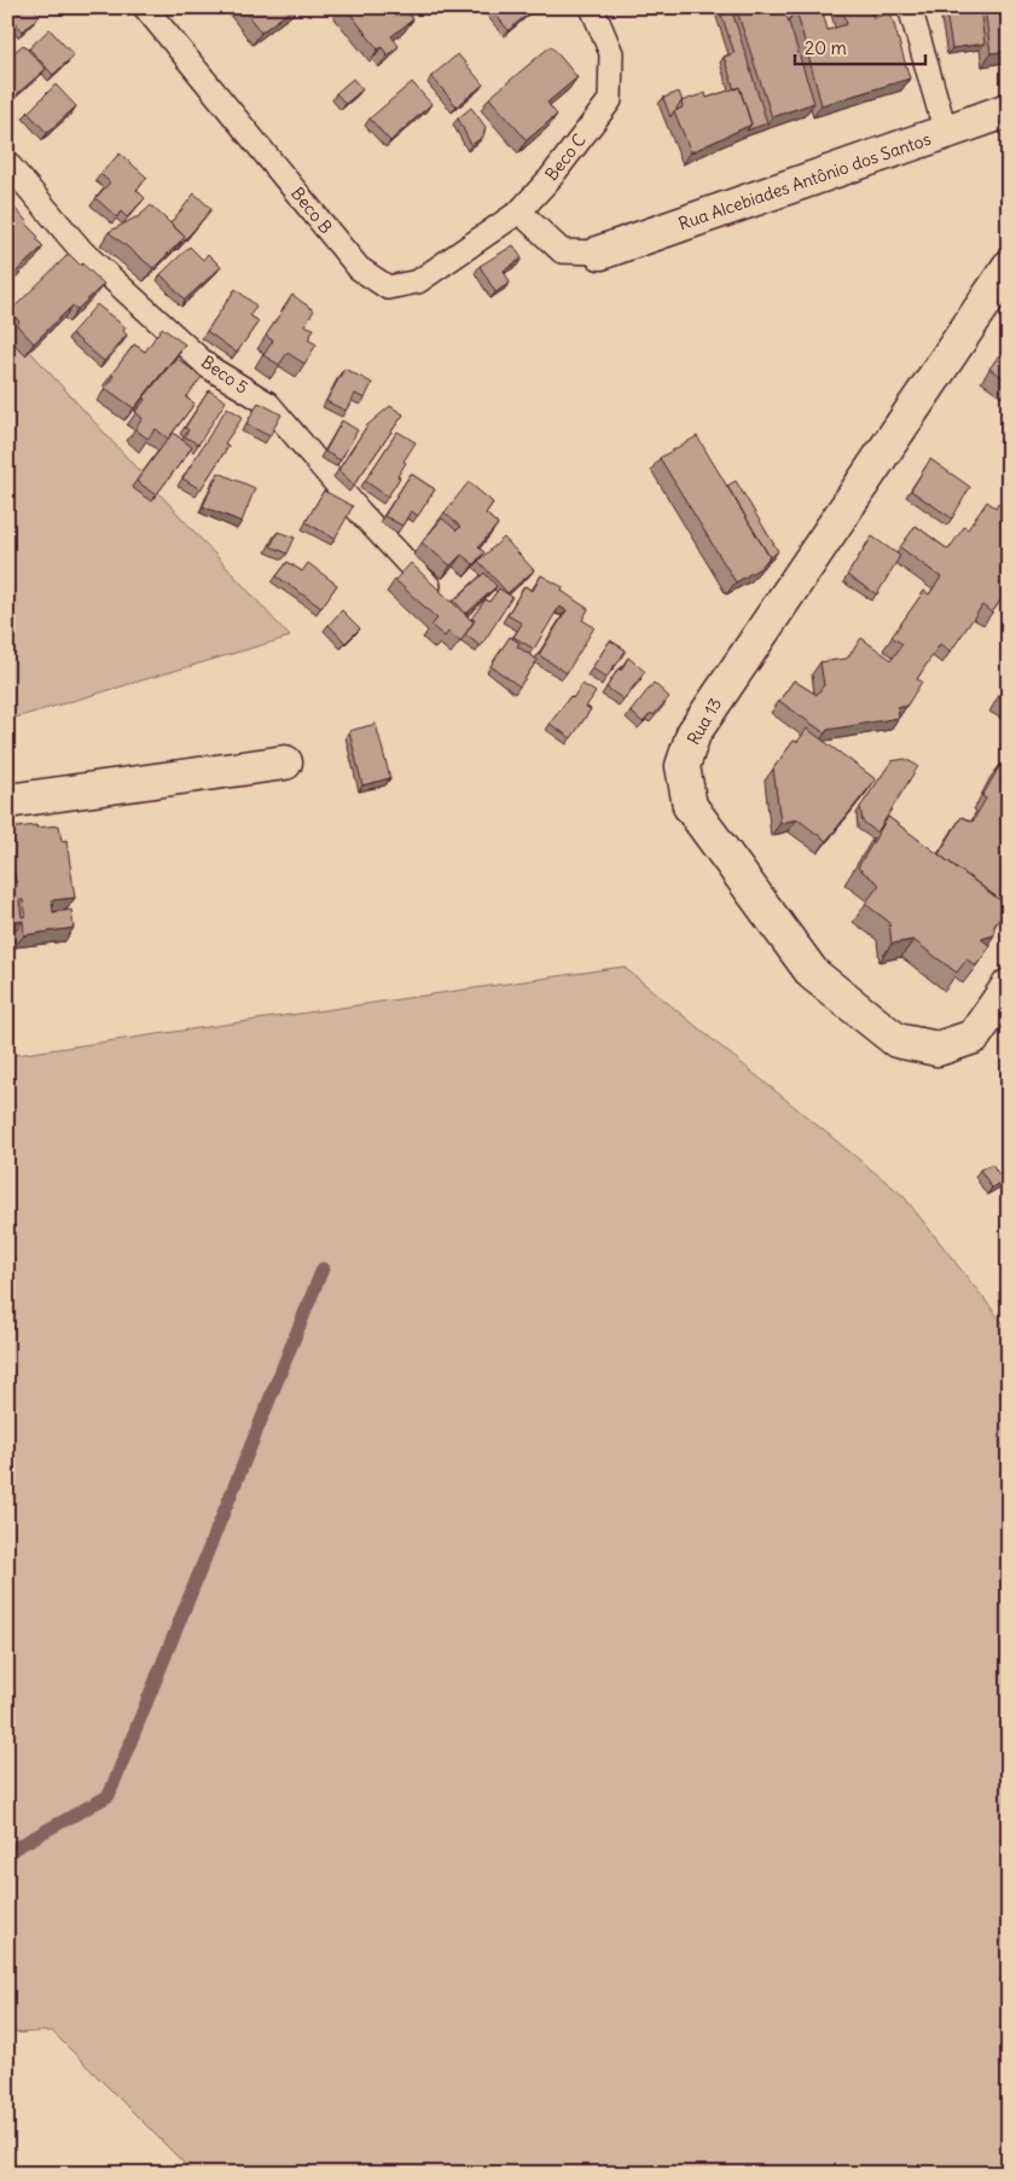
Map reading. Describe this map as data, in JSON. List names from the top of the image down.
{
  "streets": {
    "street": ["Rua Alcebiades Antônio dos Santos", "Rua 13"],
    "lane": ["Beco C", "Beco B", "Beco 5"]
  },
  "crossings": [
    ["Beco C", "Beco B"]
  ],
  "scale_bar": "20 m"
}
